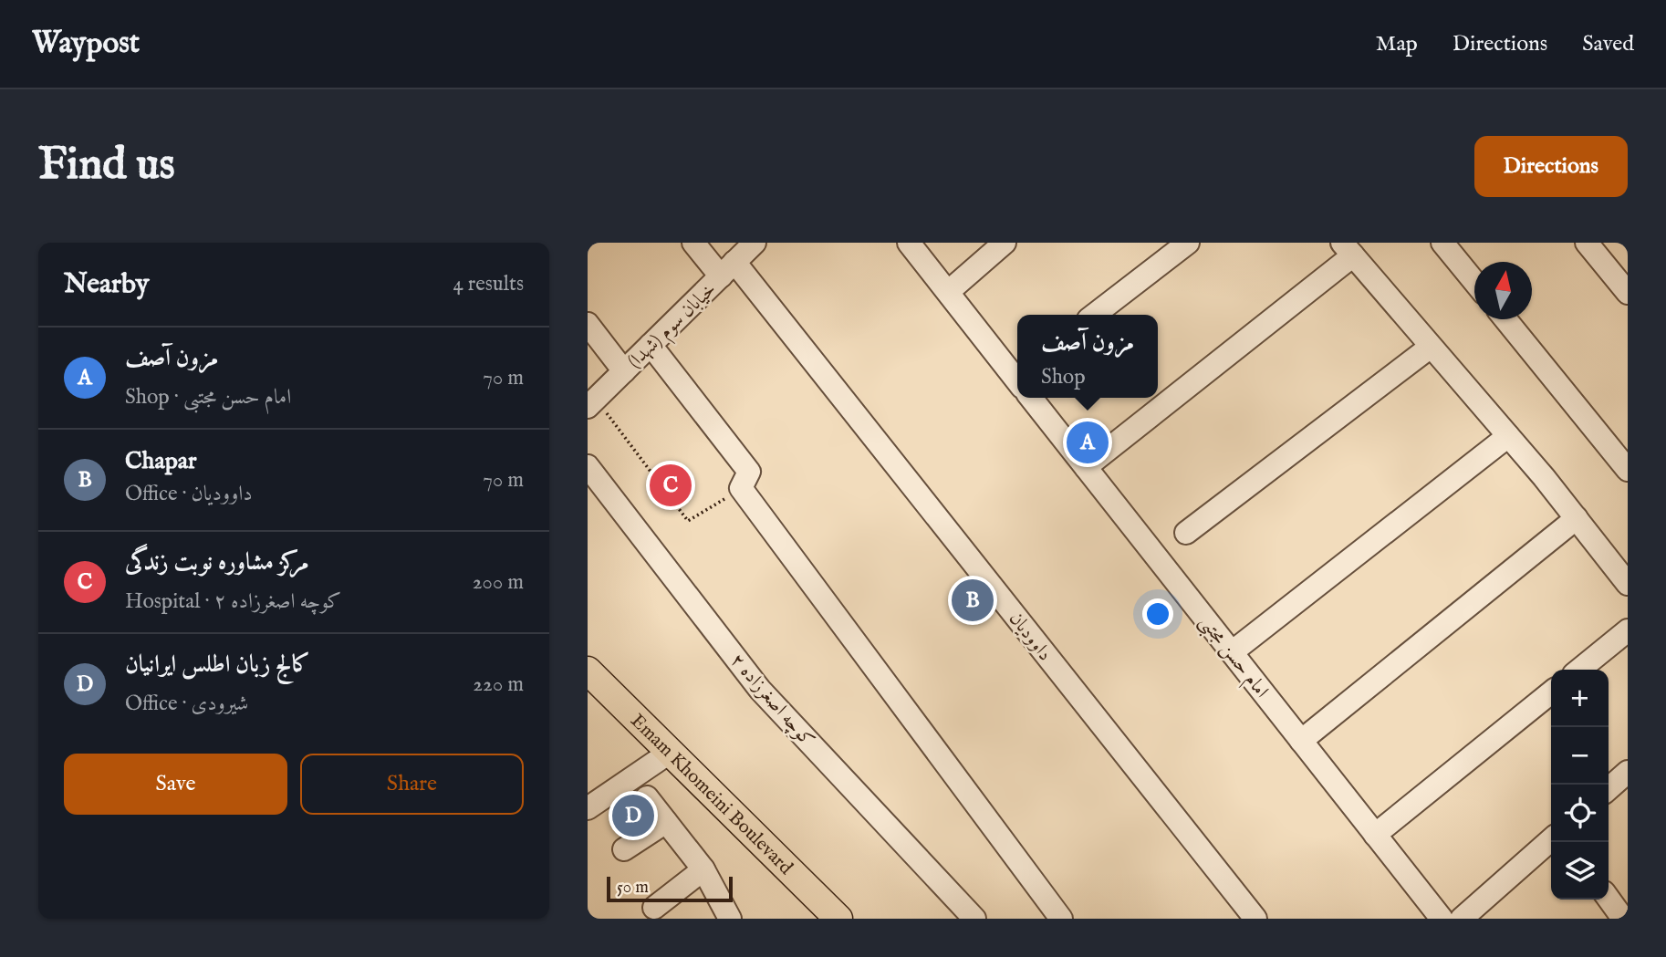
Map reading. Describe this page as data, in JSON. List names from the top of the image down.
{
  "streets": {
    "main road": ["Emam Khomeini Boulevard"],
    "street": [
      "خیابان سوم (شهدا)",
      "داوودیان",
      "امام حسن مجتبی",
      "کوچه اصغرزاده ۲"
    ]
  },
  "crossings": [
    ["خیابان سوم (شهدا)", "داوودیان"]
  ],
  "scale_bar": "50 m",
  "north": "top",
  "page": {
    "header": "Waypost",
    "nav": ["Map", "Directions", "Saved"],
    "buttons": [
      "Directions",
      ["Save", "Share"]
    ],
    "title": "Find us",
    "heading": ["Nearby", "4 results"],
    "popup": ["مزون آصف", "Shop"],
    "list": [
      {
        "mark": "A",
        "name": "مزون آصف",
        "note": "Shop · امام حسن مجتبی",
        "value": "70 m"
      },
      {
        "mark": "B",
        "name": "Chapar",
        "note": "Office · داوودیان",
        "value": "70 m"
      },
      {
        "mark": "C",
        "name": "مرکز مشاوره نوبت زندگی",
        "note": "Hospital · کوچه اصغرزاده ۲",
        "value": "200 m"
      },
      {
        "mark": "D",
        "name": "کالج زبان اطلس ایرانیان",
        "note": "Office · شیرودی",
        "value": "220 m"
      }
    ],
    "pins": [
      "A",
      "C",
      "B",
      "D"
    ],
    "map_buttons": ["+", "−"],
    "scale": "50 m"
  }
}
